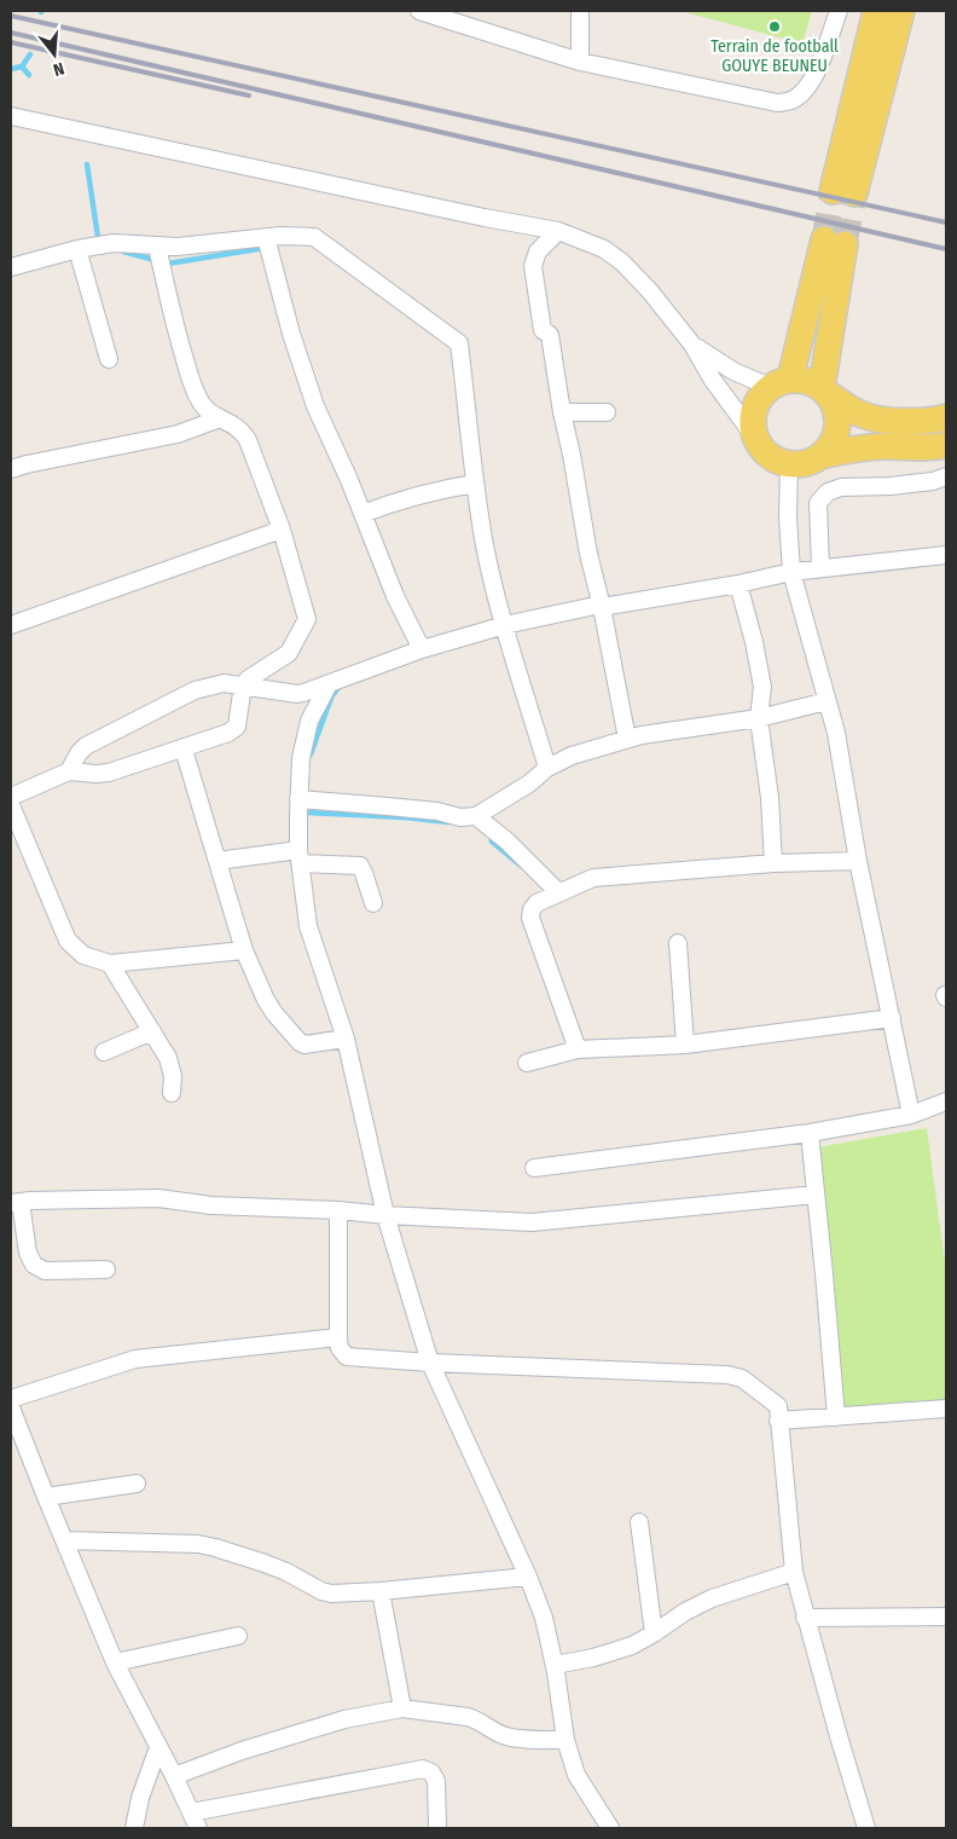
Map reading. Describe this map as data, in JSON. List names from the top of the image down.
{
  "places": ["Terrain de football GOUYE BEUNEU"],
  "north": "bottom"
}
